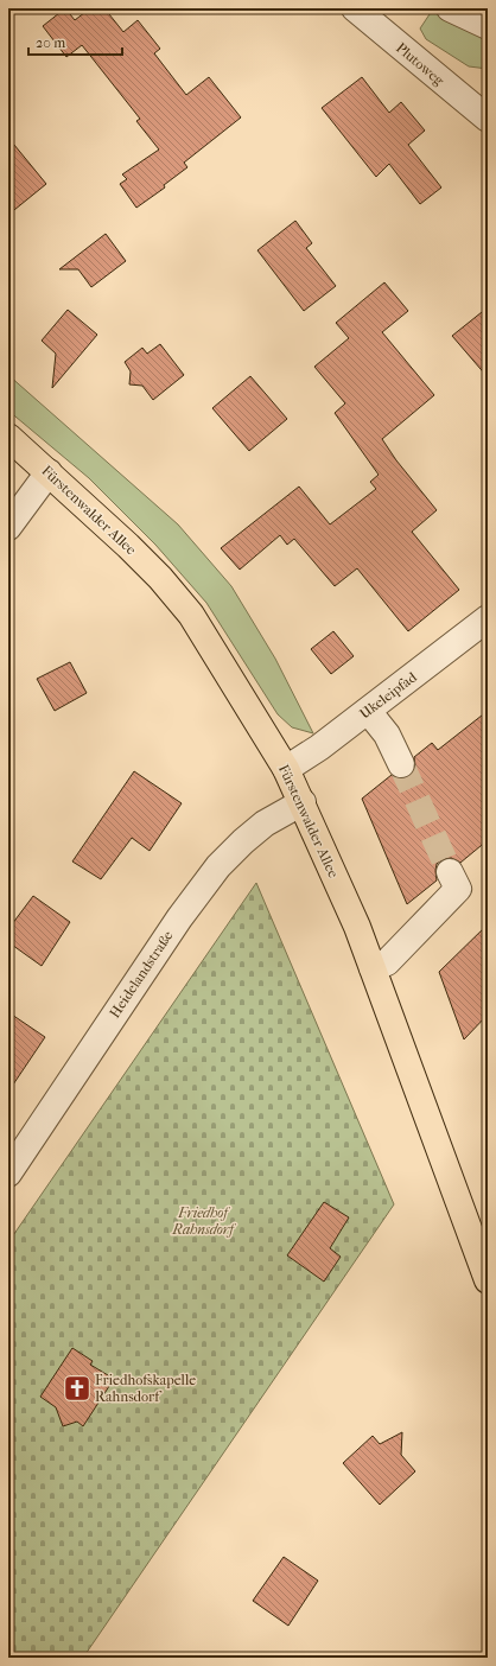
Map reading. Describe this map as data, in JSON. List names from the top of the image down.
{
  "streets": {
    "main road": ["Fürstenwalder Allee"],
    "street": ["Plutoweg", "Ukeleipfad", "Heidelandstraße"]
  },
  "crossings": [
    ["Fürstenwalder Allee", "Ukeleipfad"],
    ["Fürstenwalder Allee", "Heidelandstraße"]
  ],
  "parks": ["Friedhof Rahnsdorf"],
  "places": {
    "church": ["Friedhofskapelle Rahnsdorf"]
  },
  "scale_bar": "20 m"
}
